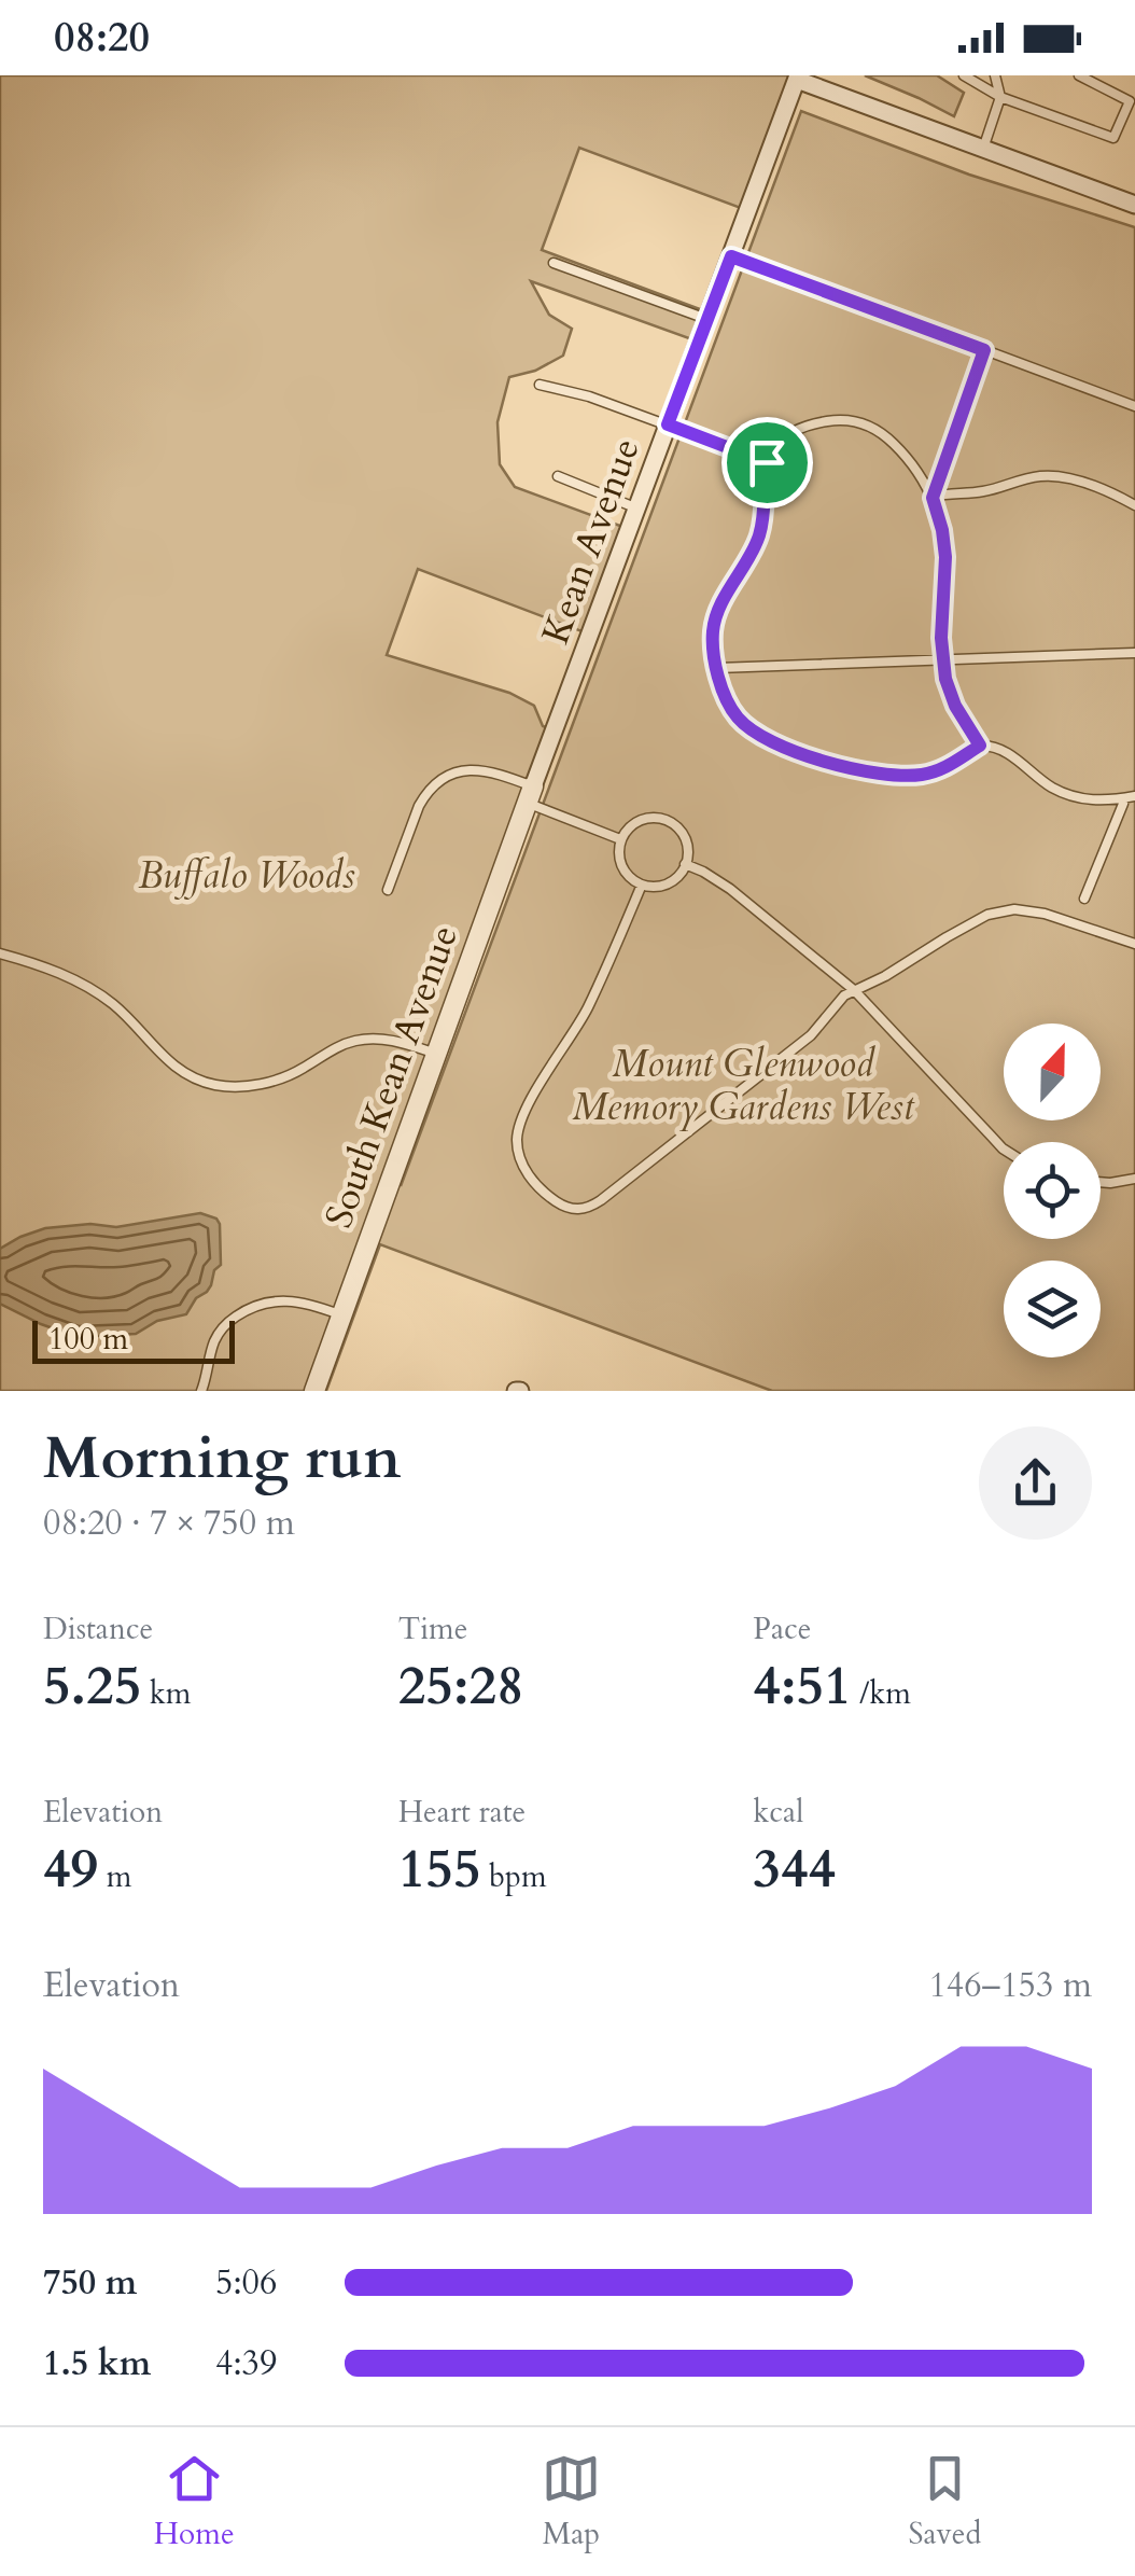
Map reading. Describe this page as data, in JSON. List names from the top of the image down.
{
  "streets": {
    "street": ["Kean Avenue", "South Kean Avenue"]
  },
  "crossings": [
    ["Kean Avenue", "South Kean Avenue"]
  ],
  "parks": ["Buffalo Woods", "Mount Glenwood Memory Gardens West"],
  "scale_bar": "100 m",
  "north": "top",
  "page": {
    "status": "08:20",
    "scale": "100 m",
    "heading": ["Morning run", "08:20 · 7 × 750 m"],
    "stats": [
      ["Distance", "5.25 km"],
      ["Time", "25:28"],
      ["Pace", "4:51 /km"],
      ["Elevation", "49 m"],
      ["Heart rate", "155 bpm"],
      ["kcal", "344"]
    ],
    "chart": ["Elevation", "146–153 m"],
    "list": [
      {
        "name": "750 m",
        "note": "5:06"
      },
      {
        "name": "1.5 km",
        "note": "4:39"
      }
    ],
    "tabs": ["Home", "Map", "Saved"]
  }
}
